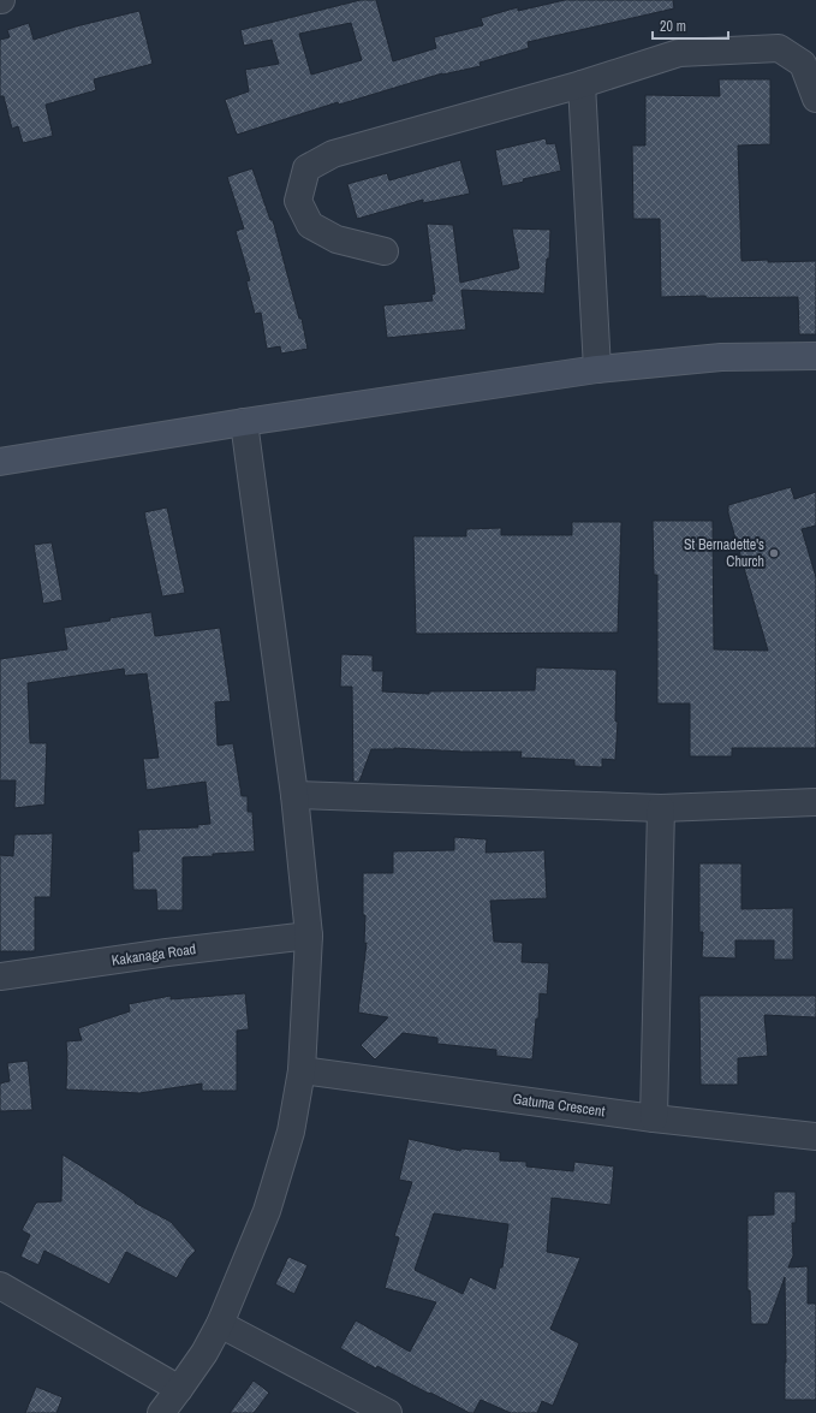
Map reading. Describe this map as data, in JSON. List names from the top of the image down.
{
  "streets": {
    "street": ["Kakanaga Road", "Gatuma Crescent"]
  },
  "places": ["St Bernadette's Church"],
  "scale_bar": "20 m"
}
